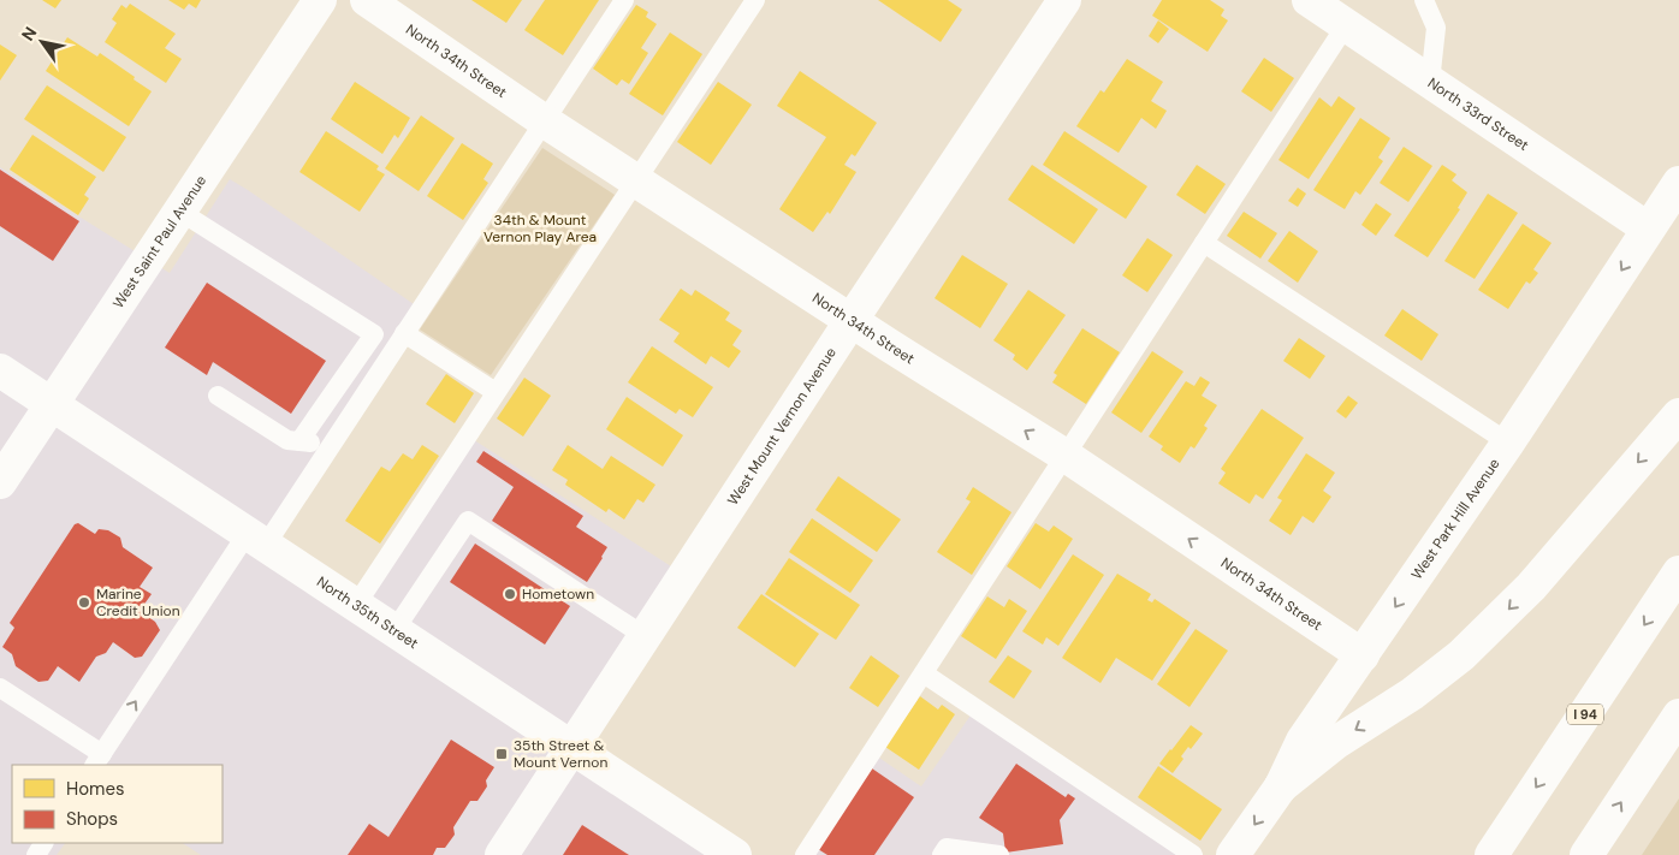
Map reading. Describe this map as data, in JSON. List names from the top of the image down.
{
  "streets": {
    "main road": [
      "North 34th Street",
      "North 33rd Street",
      "West Saint Paul Avenue",
      "West Mount Vernon Avenue",
      "West Park Hill Avenue",
      "North 35th Street",
      "I 94"
    ]
  },
  "crossings": [
    ["North 34th Street", "West Mount Vernon Avenue"],
    ["North 34th Street", "West Park Hill Avenue"],
    ["North 33rd Street", "West Park Hill Avenue"],
    ["West Saint Paul Avenue", "North 35th Street"],
    ["West Mount Vernon Avenue", "North 35th Street"]
  ],
  "one_way": ["North 34th Street"],
  "parks": ["34th & Mount Vernon Play Area"],
  "places": {
    "other": ["Hometown", "Marine Credit Union"],
    "transit": ["35th Street & Mount Vernon"]
  },
  "legend": ["Homes", "Shops"],
  "north": "top left"
}
